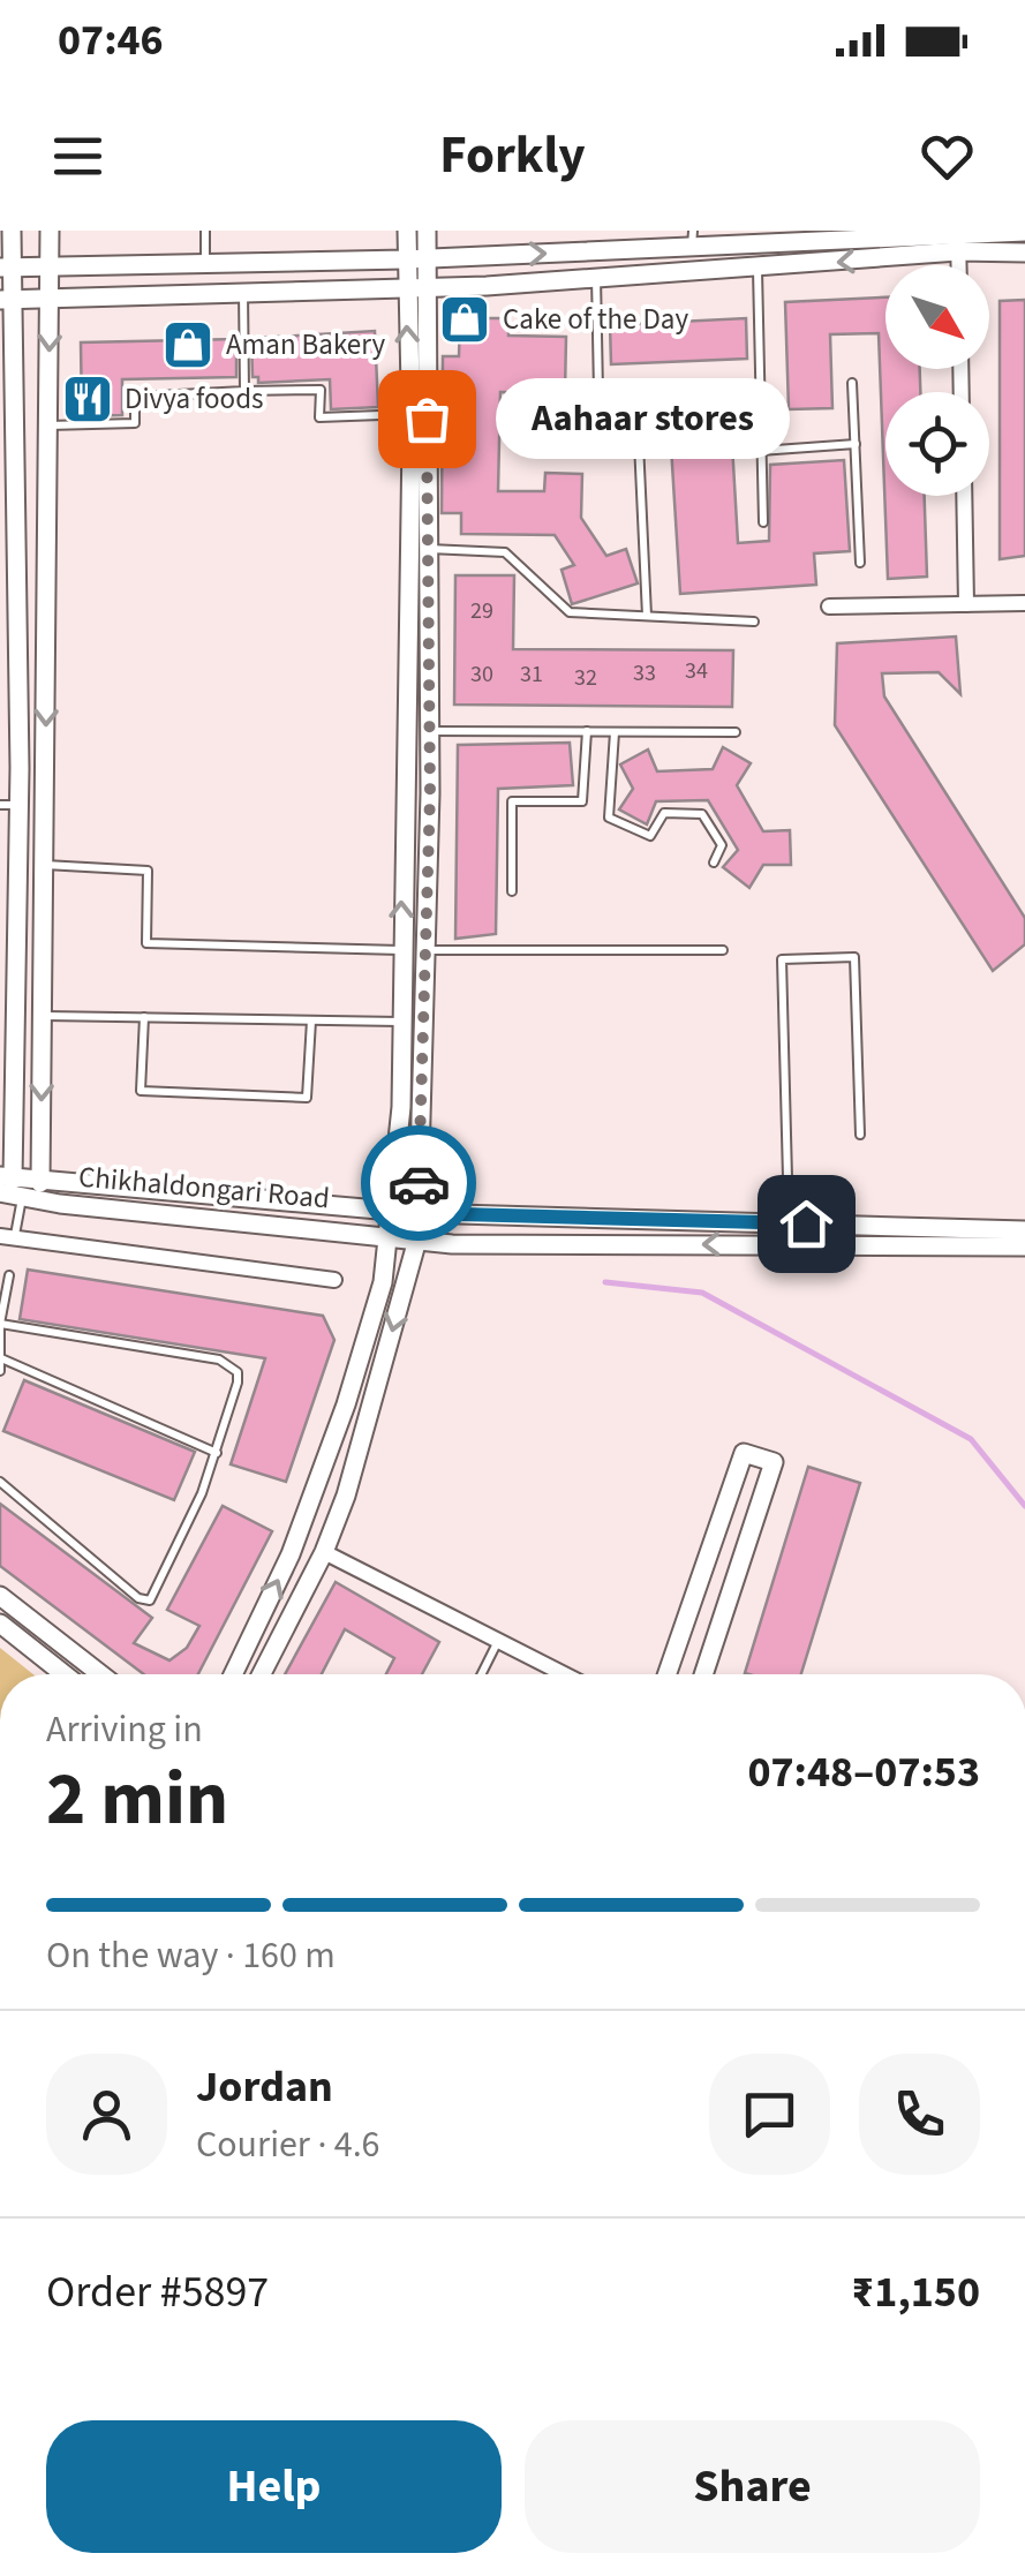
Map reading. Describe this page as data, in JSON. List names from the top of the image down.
{
  "streets": {
    "street": ["Chikhaldongari Road"]
  },
  "places": {
    "shop": ["Cake of the Day", "Aman Bakery"],
    "restaurant": ["Divya foods"],
    "other": ["Aahaar stores"]
  },
  "house_numbers": [
    "29",
    "34",
    "33",
    "30",
    "31",
    "32"
  ],
  "north": "bottom right",
  "page": {
    "status": "07:46",
    "header": "Forkly",
    "bubble": "Aahaar stores",
    "heading": ["2 min", "Arriving in", "07:48–07:53"],
    "panel": [
      "Jordan",
      "Courier · 4.6",
      "Order #5897",
      "₹1,150"
    ],
    "bar": "On the way · 160 m",
    "buttons": ["Help", "Share"]
  }
}
